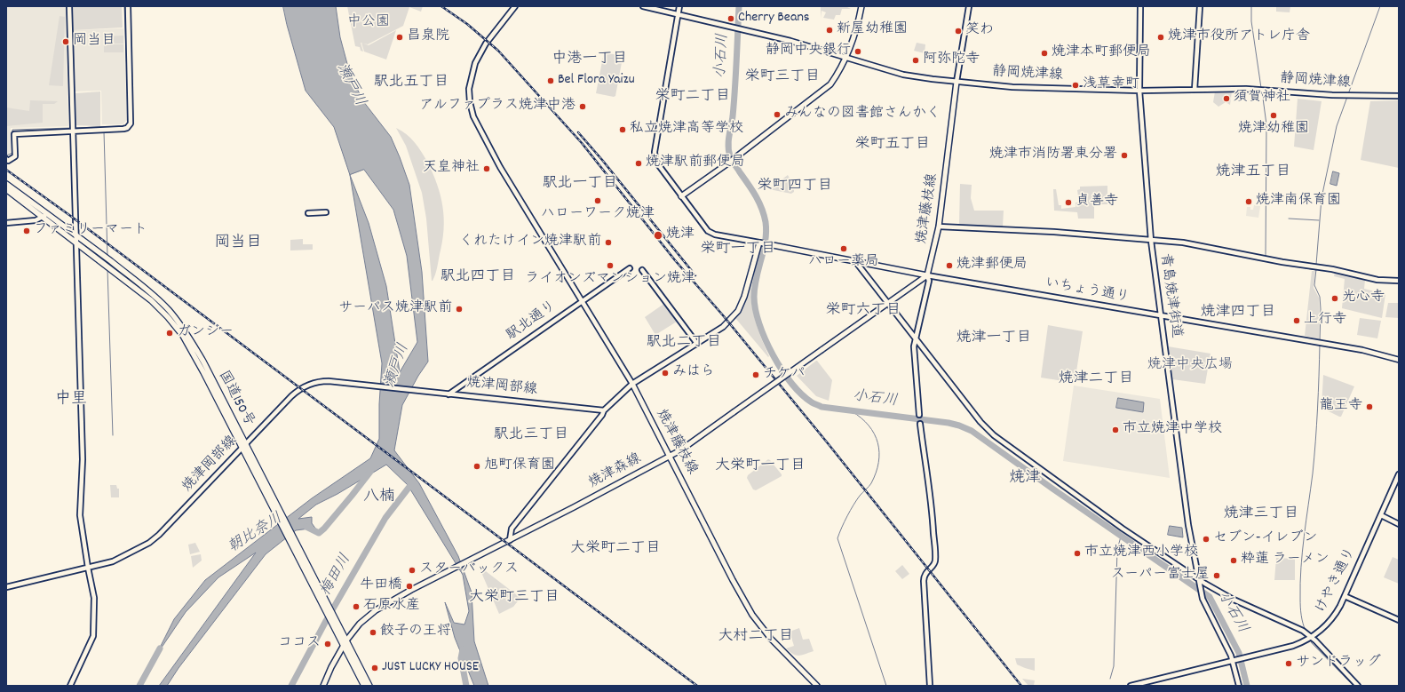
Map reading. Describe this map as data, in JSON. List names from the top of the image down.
{
  "streets": {
    "highway": ["国道150号"],
    "main road": ["焼津藤枝線", "いちょう通り", "焼津森線"],
    "street": [
      "静岡焼津線",
      "青島焼津街道",
      "駅北通り",
      "焼津岡部線",
      "けやき通り"
    ]
  },
  "crossings": [
    ["静岡焼津線", "焼津藤枝線"],
    ["静岡焼津線", "青島焼津街道"],
    ["焼津藤枝線", "いちょう通り"],
    ["焼津藤枝線", "焼津森線"],
    ["いちょう通り", "青島焼津街道"],
    ["いちょう通り", "焼津森線"],
    ["青島焼津街道", "けやき通り"],
    ["駅北通り", "焼津岡部線"],
    ["焼津岡部線", "国道150号"],
    ["国道150号", "焼津森線"]
  ],
  "districts": [
    "中港一丁目",
    "栄町三丁目",
    "駅北五丁目",
    "栄町二丁目",
    "栄町五丁目",
    "焼津五丁目",
    "駅北一丁目",
    "栄町四丁目",
    "岡当目",
    "栄町一丁目",
    "駅北四丁目",
    "栄町六丁目",
    "焼津四丁目",
    "焼津一丁目",
    "駅北二丁目",
    "焼津二丁目",
    "中里",
    "駅北三丁目",
    "大栄町一丁目",
    "焼津",
    "八楠",
    "焼津三丁目",
    "大栄町二丁目",
    "大栄町三丁目",
    "大村二丁目"
  ],
  "water": [
    "小石川",
    "瀬戸川",
    "朝比奈川",
    "梅田川"
  ],
  "parks": ["中公園", "焼津中央広場"],
  "places": [
    "Cherry Beans",
    "新屋幼稚園",
    "笑わ",
    "昌泉院",
    "焼津市役所アトレ庁舎",
    "岡当目",
    "静岡中央銀行",
    "焼津本町郵便局",
    "阿弥陀寺",
    "Bel Flora Yaizu",
    "浅草幸町",
    "須賀神社",
    "アルファプラス焼津中港",
    "みんなの図書館さんかく",
    "焼津幼稚園",
    "私立焼津高等学校",
    "焼津市消防署東分署",
    "焼津駅前郵便局",
    "天皇神社",
    "ハローワーク焼津",
    "焼津南保育園",
    "貞善寺",
    "ファミリーマート",
    "焼津",
    "くれたけイン焼津駅前",
    "ハロー薬局",
    "ライオンズマンション焼津",
    "焼津郵便局",
    "光心寺",
    "サーパス焼津駅前",
    "上行寺",
    "ガンジー",
    "みはら",
    "チケパ",
    "龍王寺",
    "市立焼津中学校",
    "旭町保育園",
    "セブン-イレブン",
    "市立焼津西小学校",
    "粋蓮 ラーメン",
    "スターバックス",
    "スーパー富士屋",
    "牛田橋",
    "石原水産",
    "餃子の王将",
    "ココス",
    "サンドラッグ",
    "JUST LUCKY HOUSE"
  ]
}
